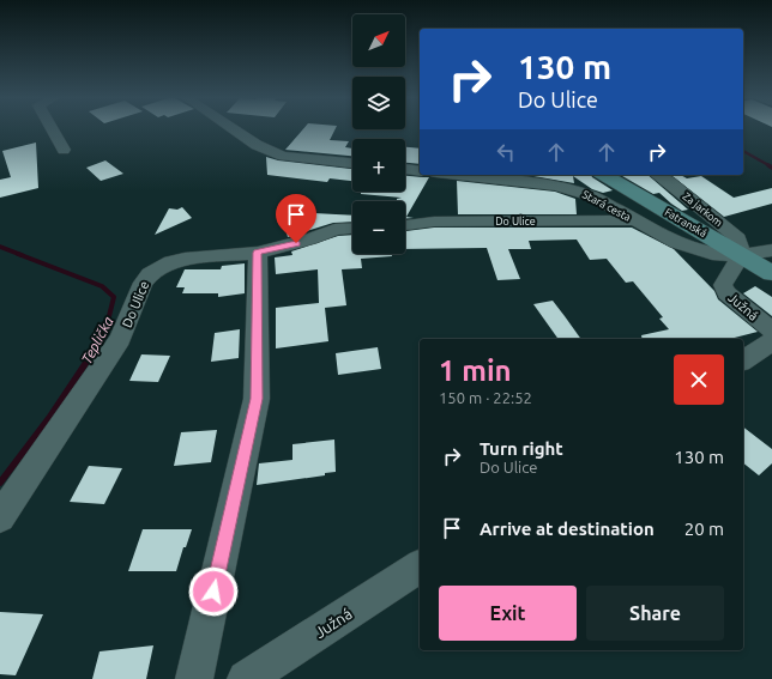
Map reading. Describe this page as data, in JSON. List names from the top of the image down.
{
  "streets": {
    "main road": ["Fatranská"],
    "street": [
      "Stará cesta",
      "Za jarkom",
      "Do Ulice",
      "Južná"
    ]
  },
  "crossings": [
    ["Stará cesta", "Za jarkom"],
    ["Stará cesta", "Do Ulice"],
    ["Stará cesta", "Fatranská"],
    ["Stará cesta", "Južná"],
    ["Za jarkom", "Fatranská"],
    ["Za jarkom", "Južná"],
    ["Fatranská", "Južná"]
  ],
  "water": ["Teplička"],
  "north": "top right",
  "page": {
    "map_buttons": ["+", "−"],
    "turn": ["130 m", "Do Ulice"],
    "heading": ["1 min", "150 m · 22:52"],
    "list": [
      {
        "name": "Turn right",
        "note": "Do Ulice",
        "value": "130 m"
      },
      {
        "name": "Arrive at destination",
        "value": "20 m"
      }
    ],
    "buttons": ["Exit", "Share"]
  }
}
